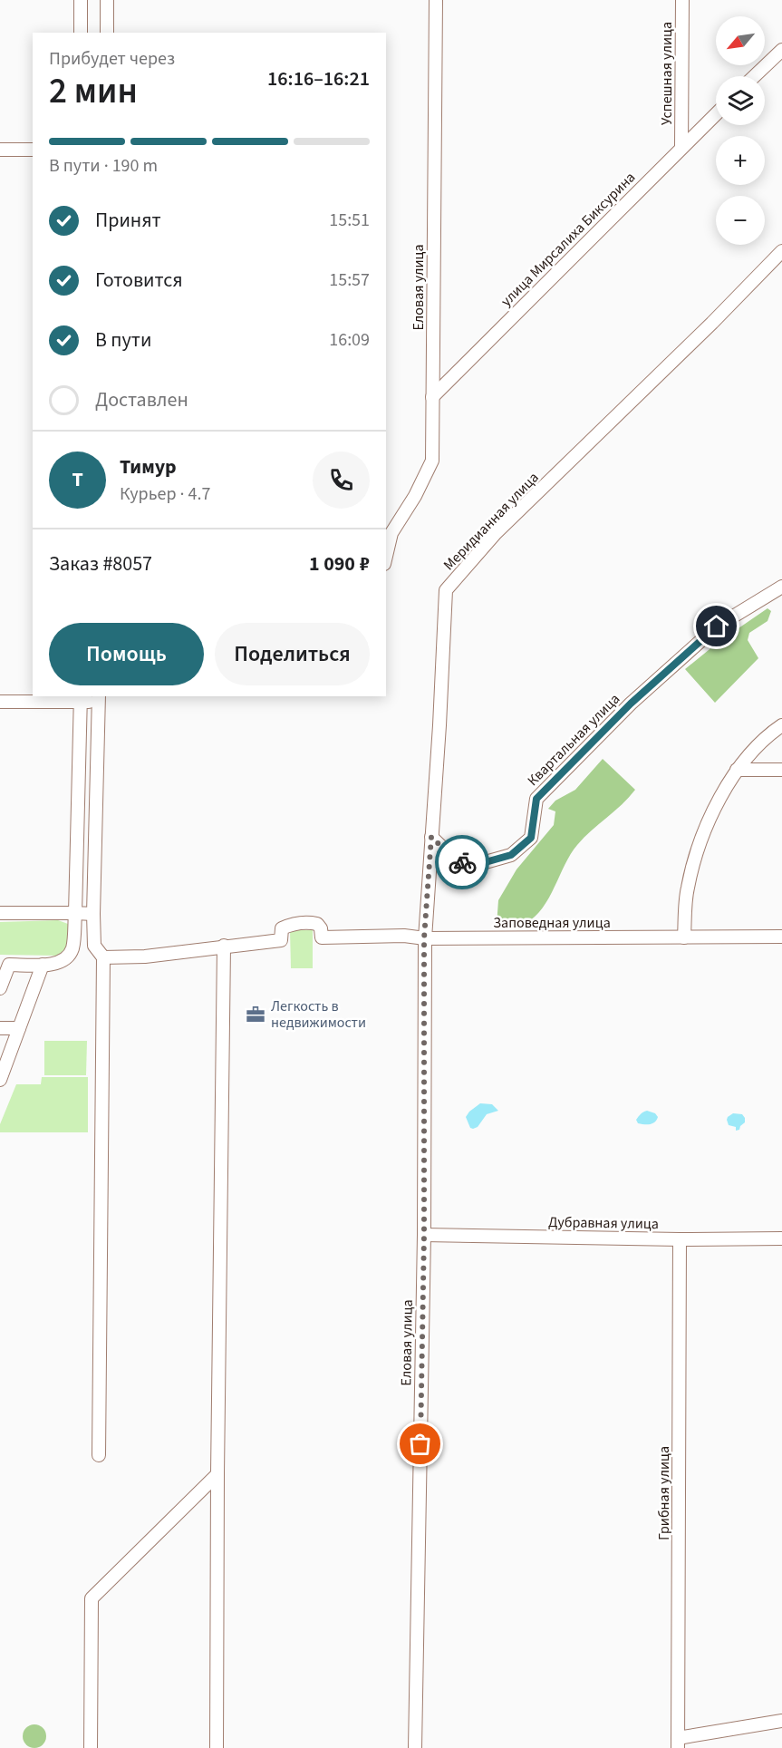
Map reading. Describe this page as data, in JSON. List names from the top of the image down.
{
  "streets": {
    "street": [
      "Успешная улица",
      "улица Мирсалиха Биксурина",
      "Еловая улица",
      "Меридианная улица",
      "Квартальная улица",
      "Заповедная улица",
      "Дубравная улица",
      "Грибная улица"
    ]
  },
  "crossings": [
    ["Успешная улица", "улица Мирсалиха Биксурина"],
    ["улица Мирсалиха Биксурина", "Еловая улица"],
    ["Еловая улица", "Меридианная улица"],
    ["Еловая улица", "Заповедная улица"],
    ["Еловая улица", "Дубравная улица"],
    ["Меридианная улица", "Квартальная улица"],
    ["Меридианная улица", "Заповедная улица"],
    ["Дубравная улица", "Грибная улица"]
  ],
  "places": {
    "office": ["Легкость в недвижимости"]
  },
  "north": "bottom left",
  "page": {
    "map_buttons": ["+", "−"],
    "heading": ["2 мин", "Прибудет через", "16:16–16:21"],
    "panel": [
      "Тимур",
      "Курьер · 4.7",
      "Заказ #8057",
      "1 090 ₽"
    ],
    "bar": "В пути · 190 m",
    "list": [
      ["Принят", "15:51"],
      ["Готовится", "15:57"],
      ["В пути", "16:09"],
      "Доставлен"
    ],
    "round": "Т",
    "buttons": ["Помощь", "Поделиться"]
  }
}
